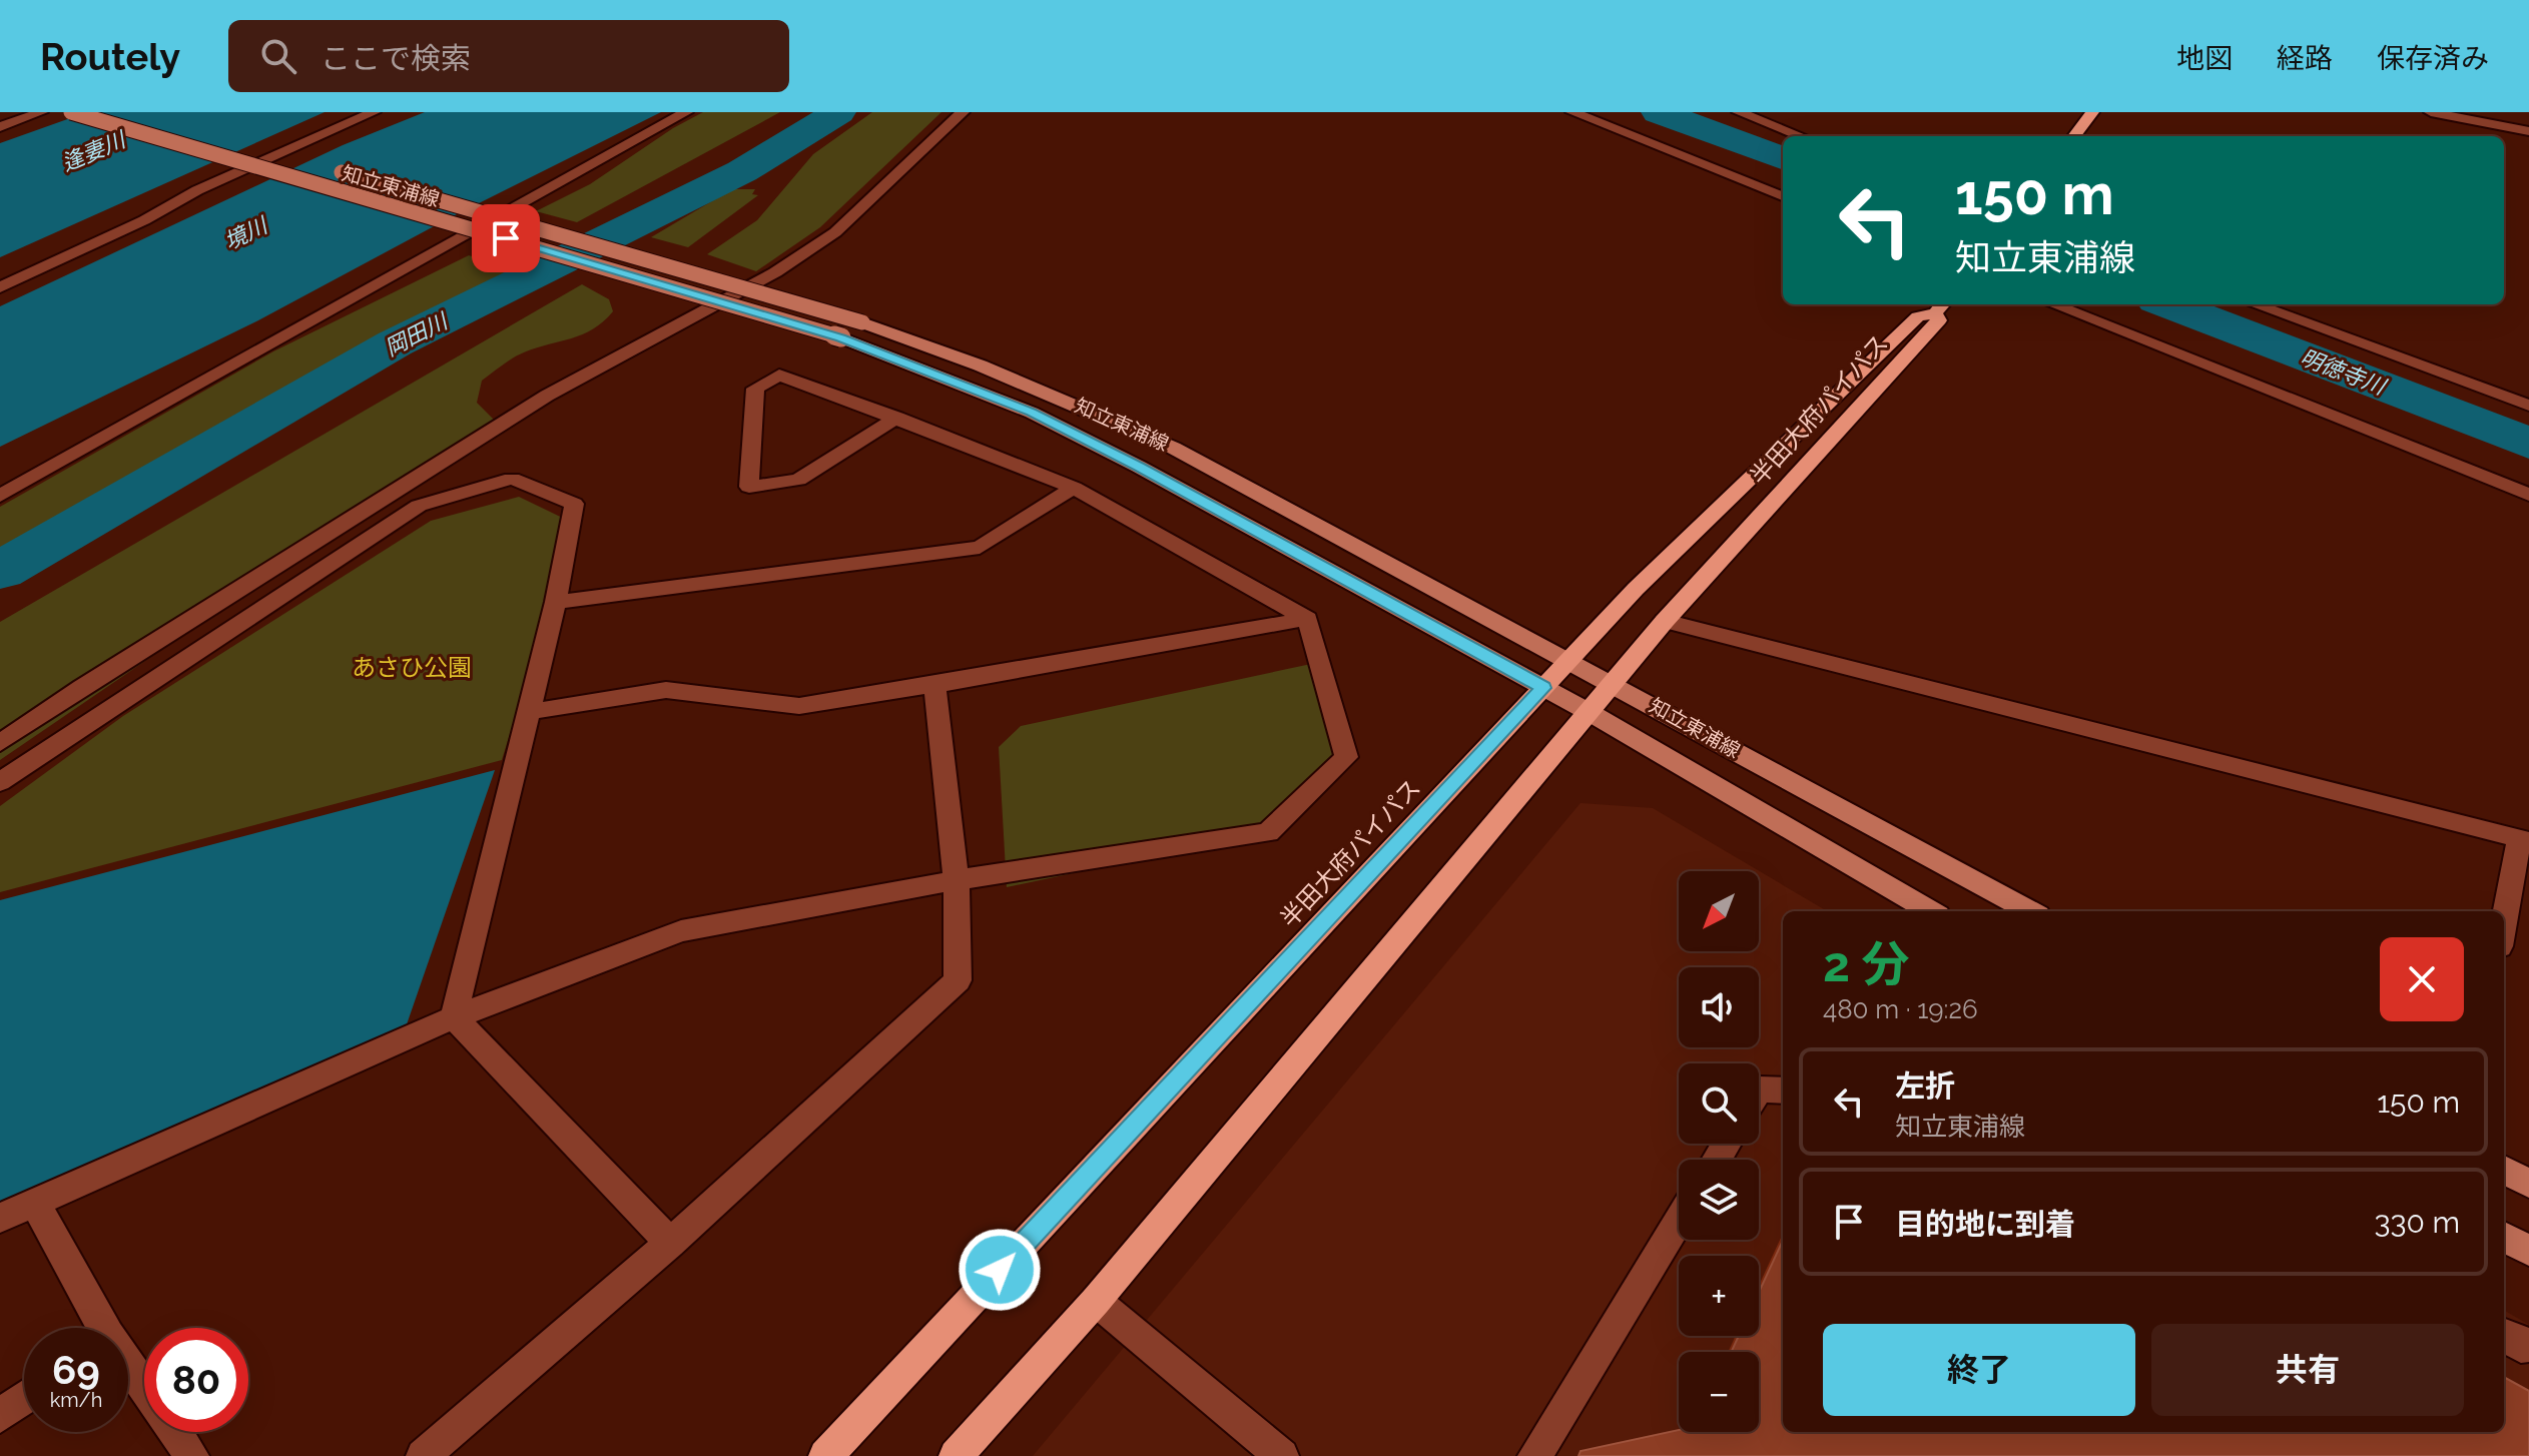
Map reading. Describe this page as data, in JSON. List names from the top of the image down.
{
  "streets": {
    "highway": ["半田大府パイパス"],
    "main road": ["知立東浦線"]
  },
  "crossings": [
    ["知立東浦線", "半田大府パイパス"]
  ],
  "water": [
    "逢妻川",
    "境川",
    "岡田川",
    "明徳寺川"
  ],
  "parks": ["あさひ公園"],
  "north": "bottom left",
  "page": {
    "header": "Routely",
    "search": "ここで検索",
    "nav": ["地図", "経路", "保存済み"],
    "turn": ["150 m", "知立東浦線"],
    "map_buttons": ["+", "−"],
    "heading": ["2 分", "480 m · 19:26"],
    "list": [
      {
        "name": "左折",
        "note": "知立東浦線",
        "value": "150 m"
      },
      {
        "name": "目的地に到着",
        "value": "330 m"
      }
    ],
    "buttons": ["終了", "共有"],
    "speed": "69 km/h",
    "limit": "80"
  }
}
